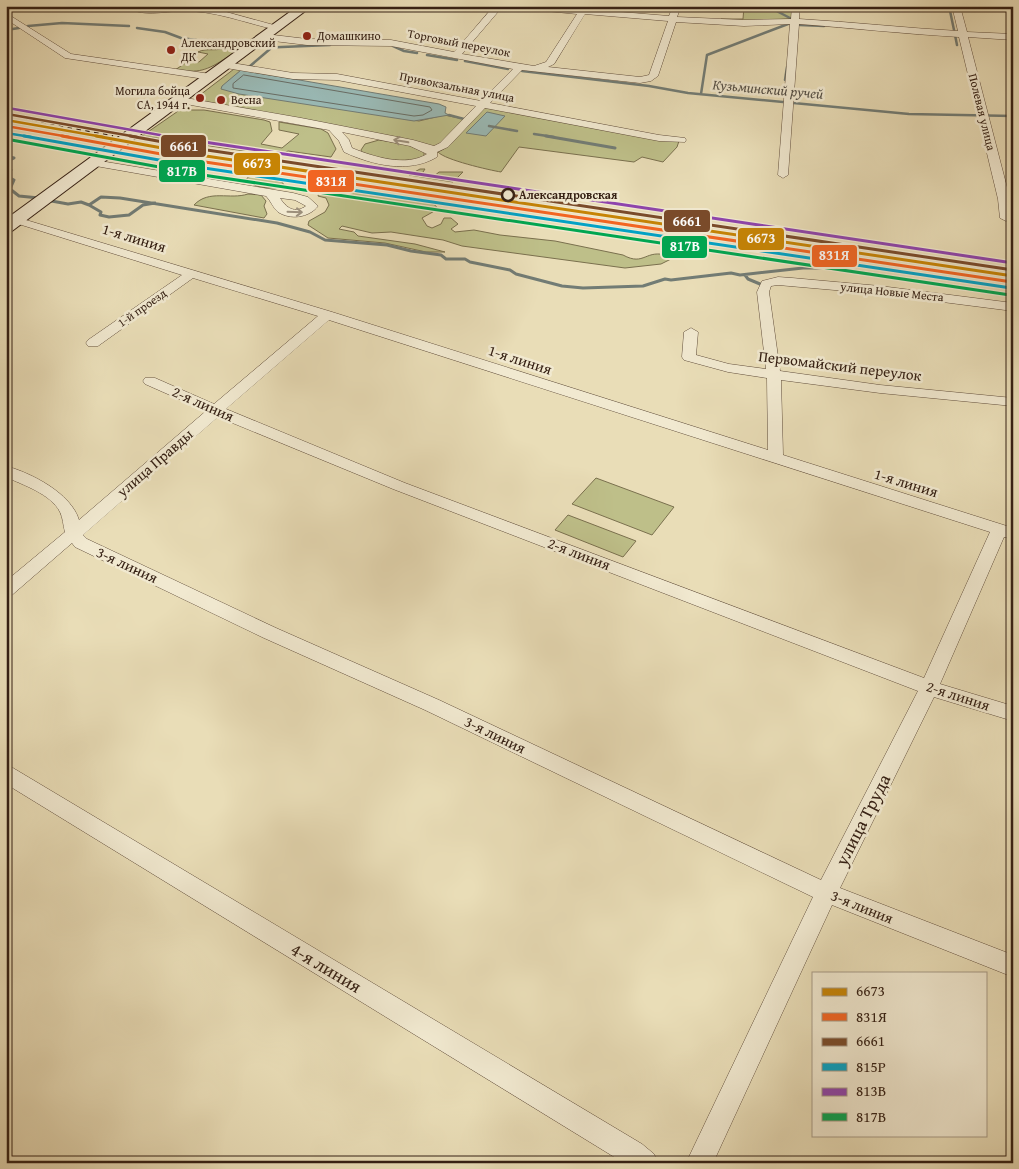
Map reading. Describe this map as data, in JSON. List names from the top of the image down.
{
  "streets": {
    "street": [
      "Торговый переулок",
      "Привокзальная улица",
      "Полевая улица",
      "1-я линия",
      "улица Новые Места",
      "1-й проезд",
      "Первомайский переулок",
      "2-я линия",
      "улица Правды",
      "3-я линия",
      "улица Труда",
      "4-я линия"
    ]
  },
  "crossings": [
    ["1-я линия", "1-й проезд"],
    ["1-я линия", "улица Правды"],
    ["1-я линия", "улица Труда"],
    ["улица Новые Места", "Первомайский переулок"],
    ["2-я линия", "улица Правды"],
    ["2-я линия", "улица Труда"],
    ["улица Правды", "3-я линия"],
    ["3-я линия", "улица Труда"]
  ],
  "water": ["Кузьминский ручей"],
  "places": [
    "Домашкино",
    "Александровский ДК",
    "Могила бойца СА, 1944 г.",
    "Весна",
    "Александровская"
  ],
  "lines": [
    "transit line 813В",
    "transit line 6661",
    "transit line 6673",
    "transit line 831Я",
    "transit line 815Р",
    "transit line 817В"
  ],
  "legend": [
    "6673",
    "831Я",
    "6661",
    "815Р",
    "813В",
    "817В"
  ]
}
